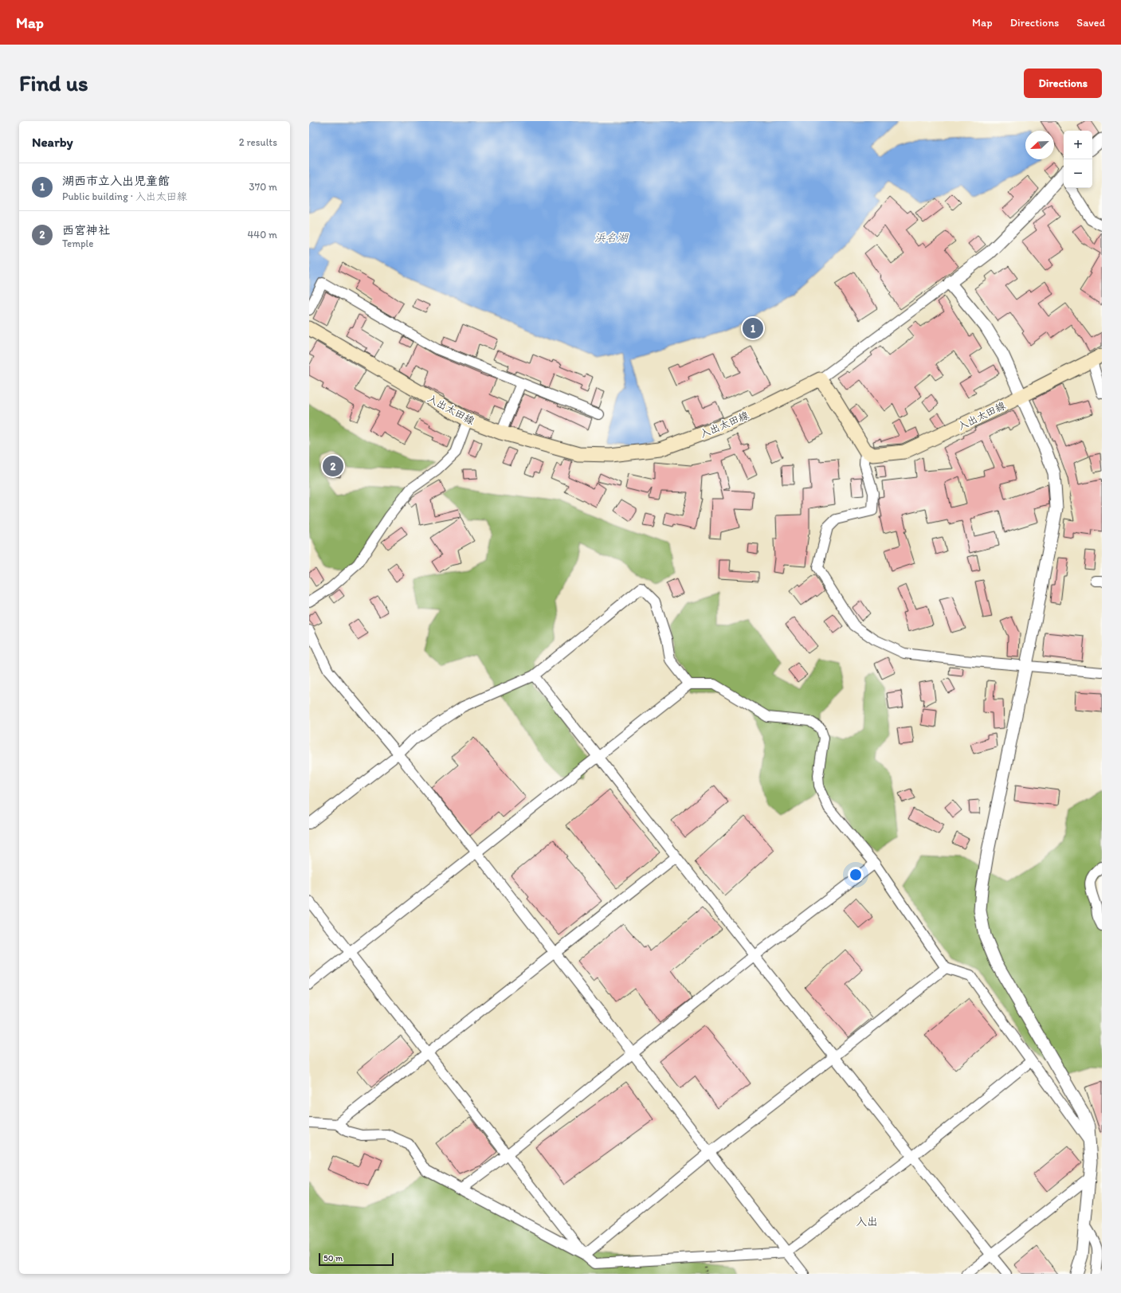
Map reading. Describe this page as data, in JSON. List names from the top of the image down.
{
  "streets": {
    "main road": ["入出太田線"]
  },
  "districts": ["入出"],
  "water": ["浜名湖"],
  "scale_bar": "50 m",
  "north": "bottom left",
  "page": {
    "header": "Map",
    "nav": ["Map", "Directions", "Saved"],
    "buttons": "Directions",
    "title": "Find us",
    "heading": ["Nearby", "2 results"],
    "map_buttons": ["+", "−"],
    "list": [
      {
        "mark": "1",
        "name": "湖西市立入出児童館",
        "note": "Public building · 入出太田線",
        "value": "370 m"
      },
      {
        "mark": "2",
        "name": "西宮神社",
        "note": "Temple",
        "value": "440 m"
      }
    ],
    "pins": ["1", "2"],
    "scale": "50 m"
  }
}
